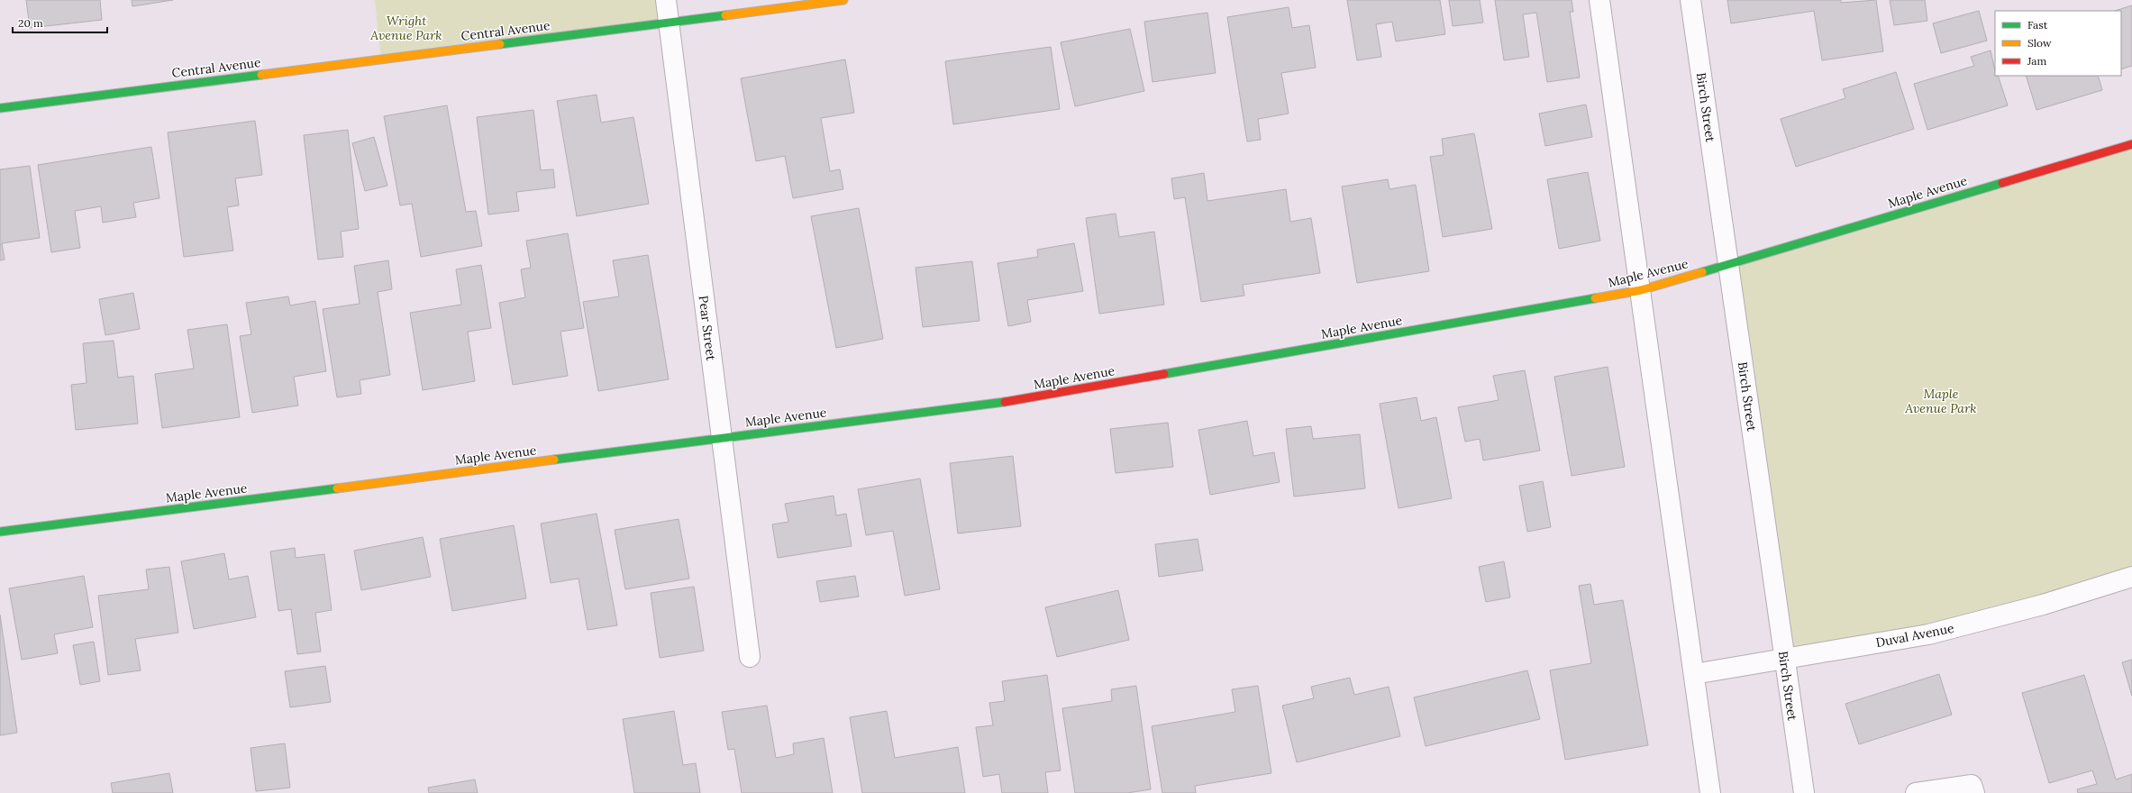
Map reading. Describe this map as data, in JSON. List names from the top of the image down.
{
  "streets": {
    "street": [
      "Central Avenue",
      "Birch Street",
      "Maple Avenue",
      "Pear Street",
      "Duval Avenue"
    ]
  },
  "crossings": [
    ["Central Avenue", "Pear Street"],
    ["Birch Street", "Maple Avenue"],
    ["Birch Street", "Duval Avenue"],
    ["Maple Avenue", "Pear Street"]
  ],
  "parks": ["Wright Avenue Park", "Maple Avenue Park"],
  "legend": ["Fast", "Slow", "Jam"],
  "scale_bar": "20 m"
}
